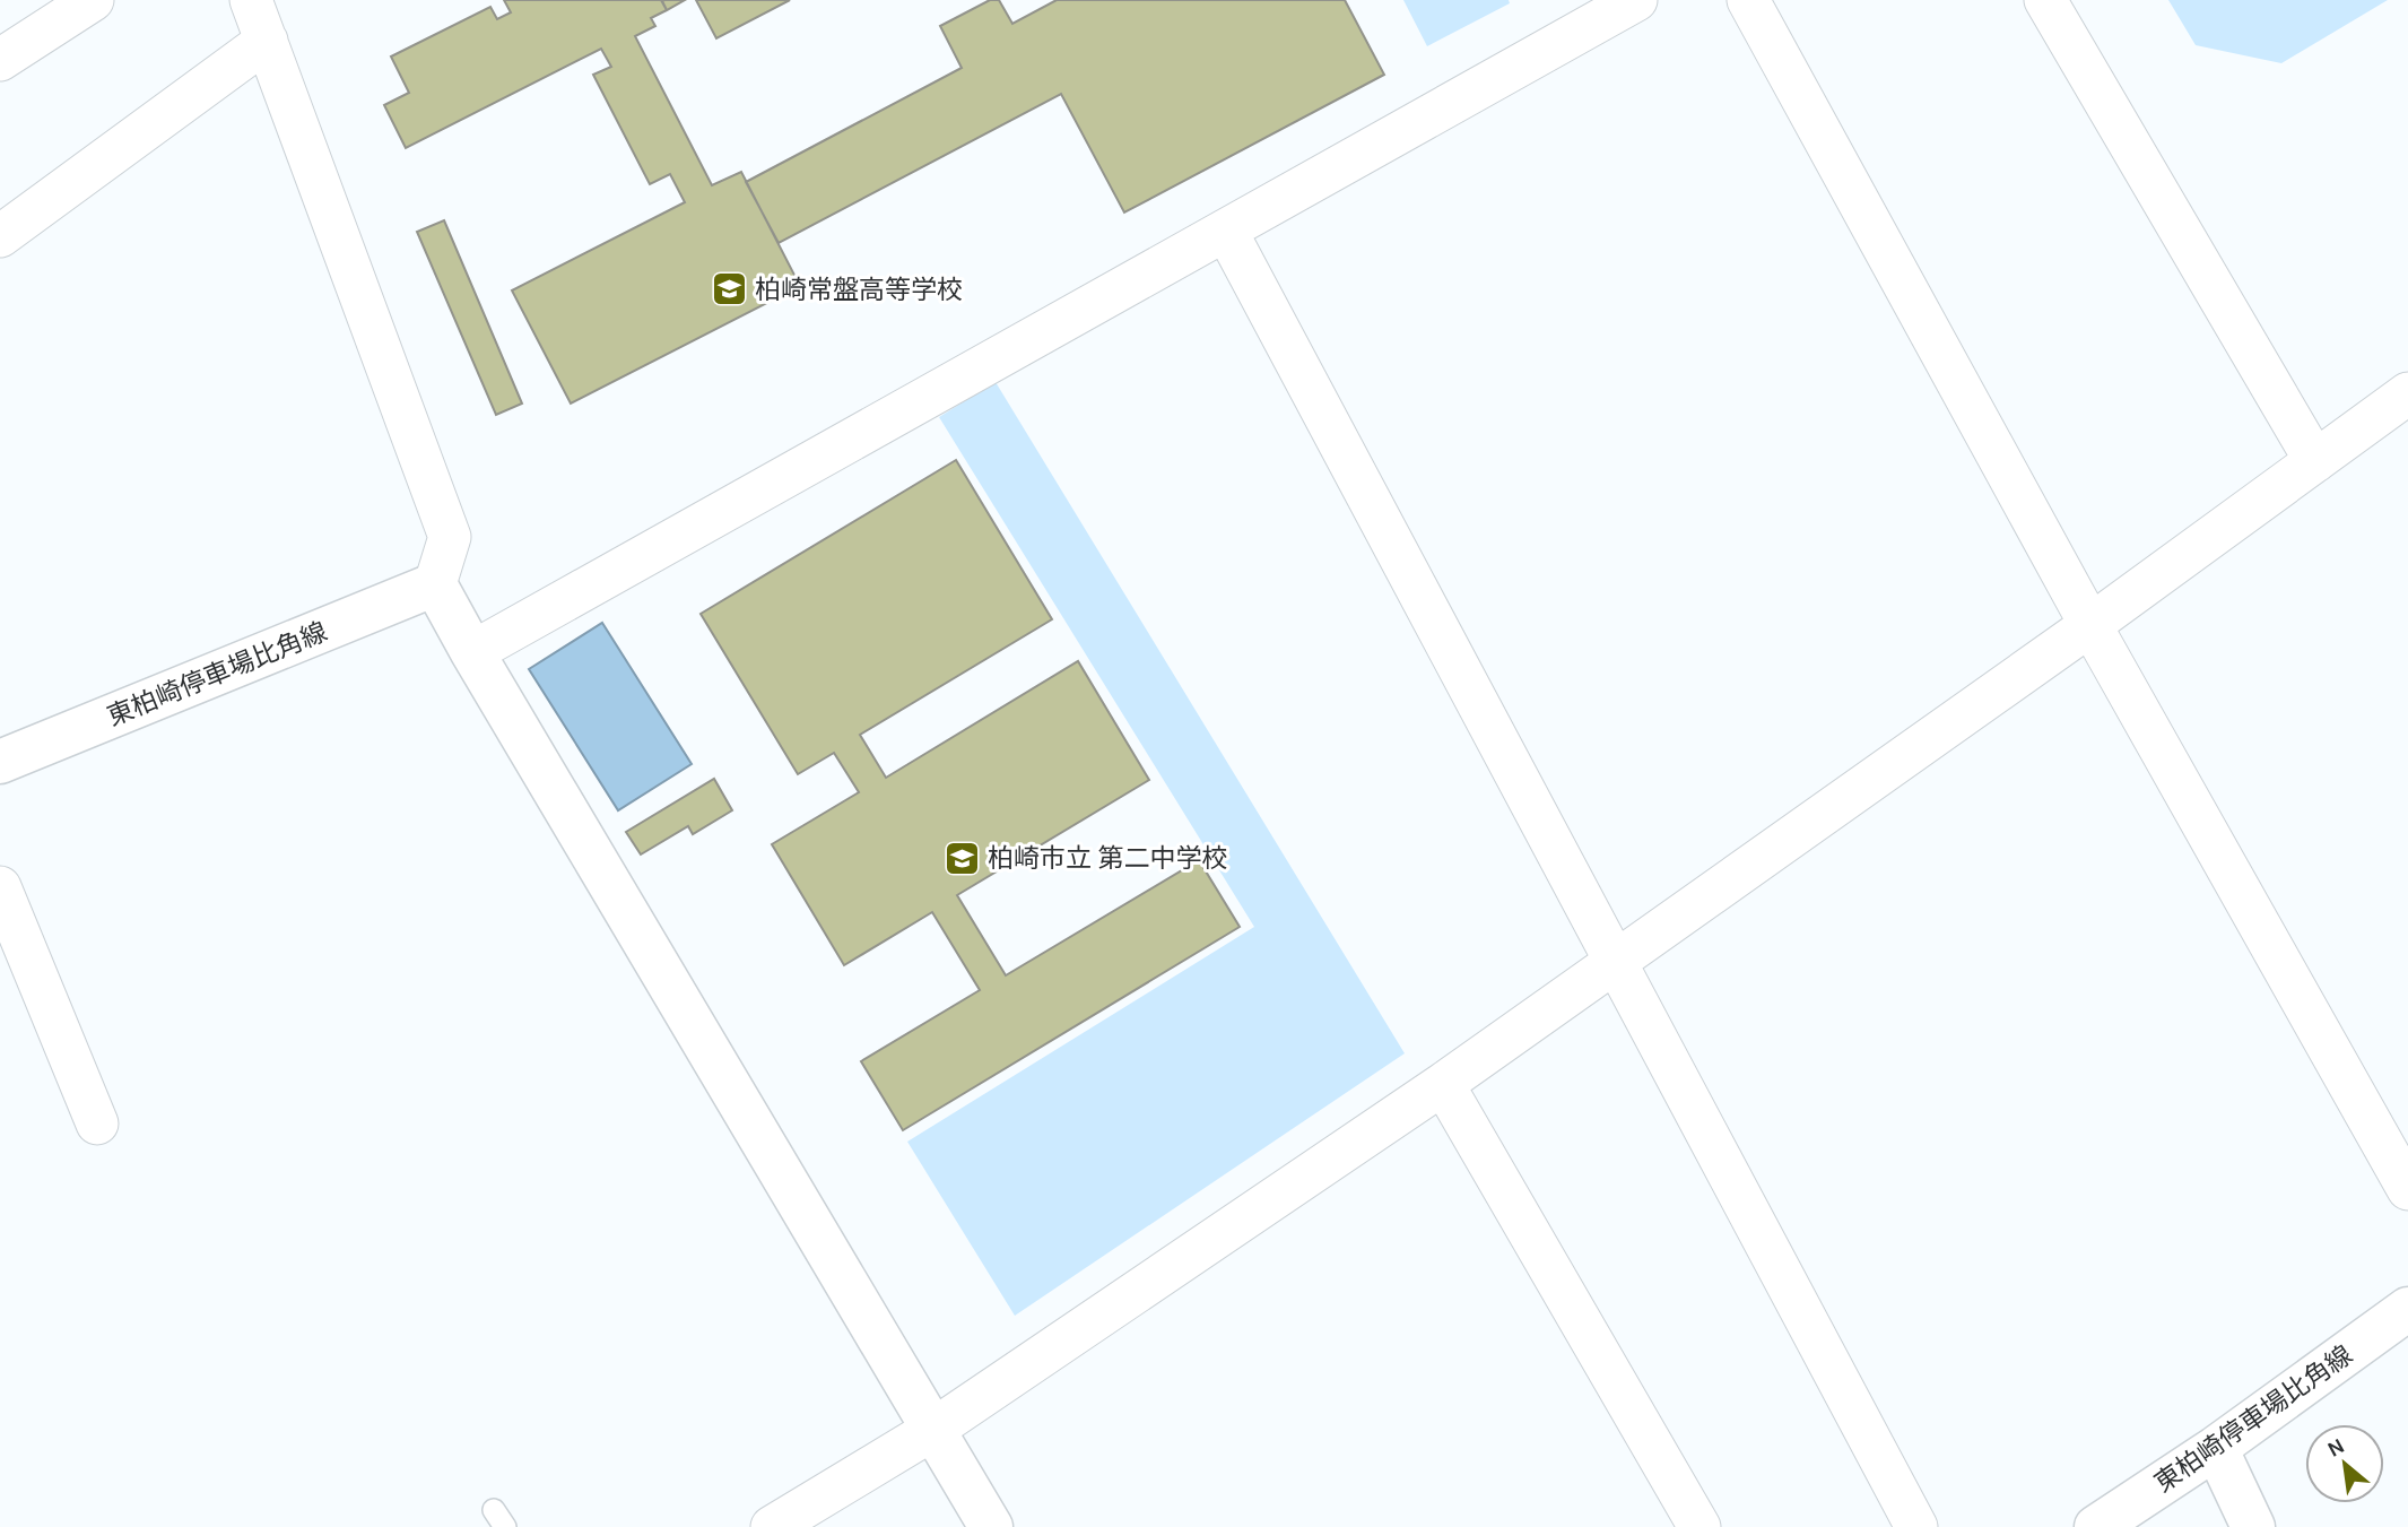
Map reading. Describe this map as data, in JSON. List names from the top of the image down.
{
  "streets": {
    "main road": ["東柏崎停車場比角線"]
  },
  "places": {
    "school or university": ["柏崎常盤高等学校", "柏崎市立 第二中学校"]
  },
  "north": "top left"
}
